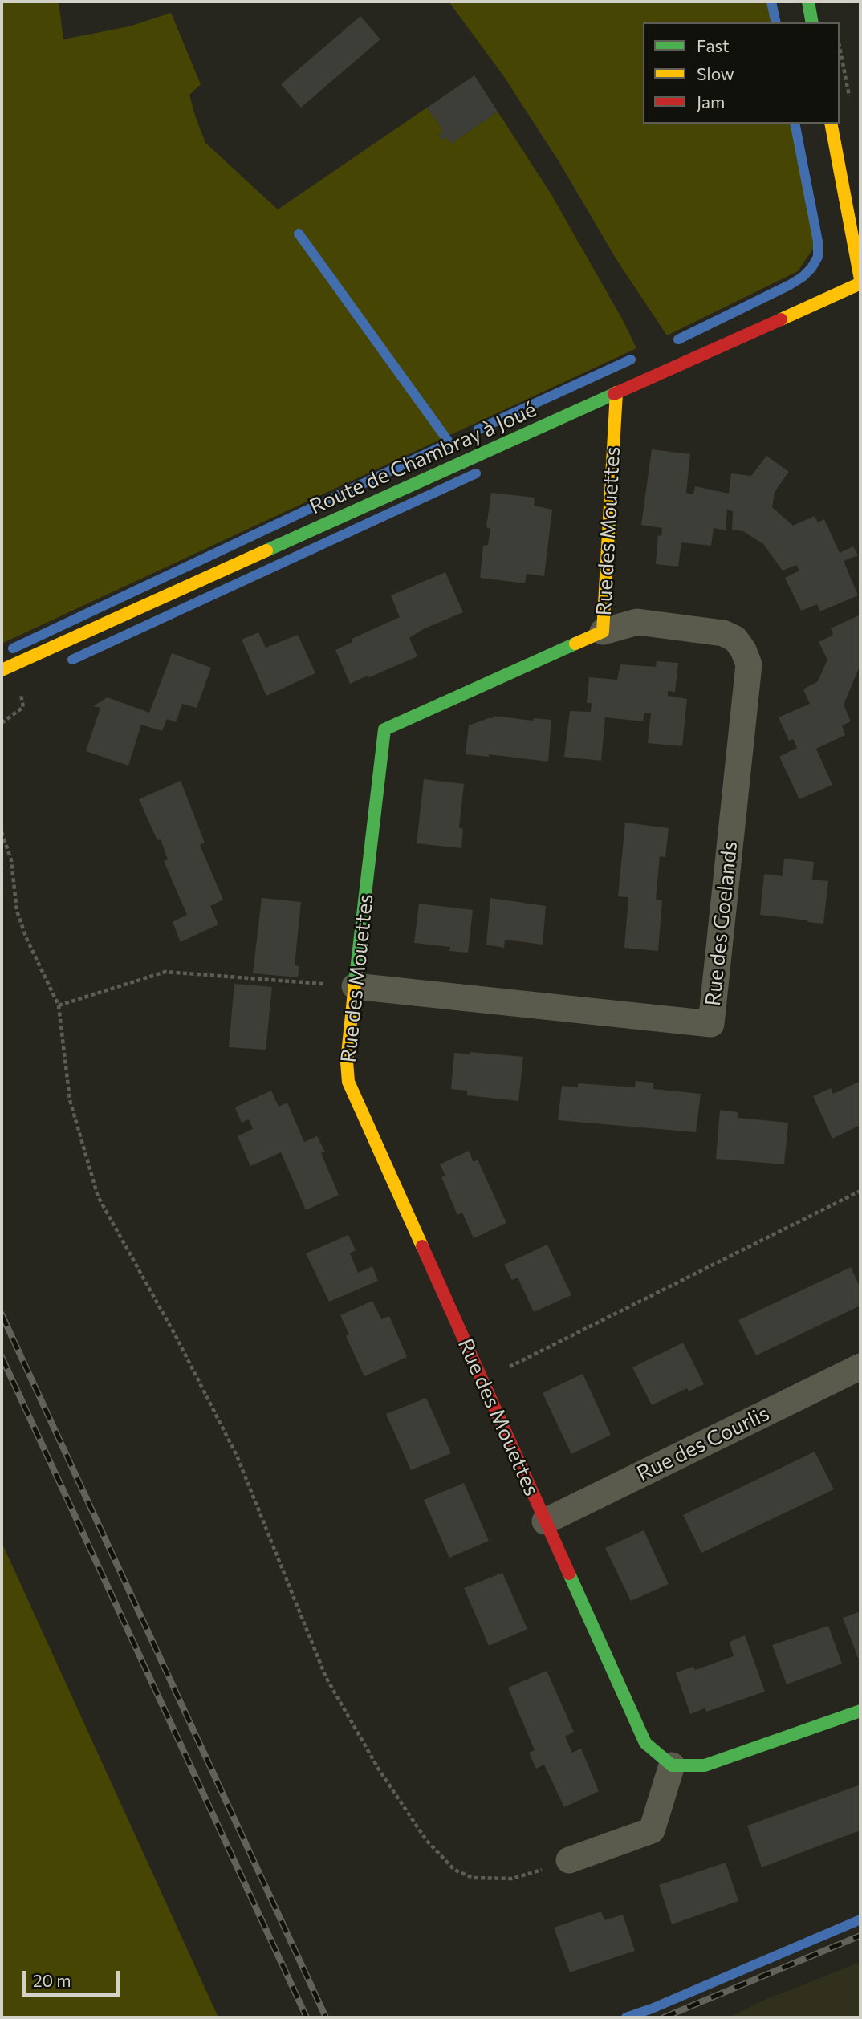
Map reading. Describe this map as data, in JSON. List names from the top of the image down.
{
  "streets": {
    "street": [
      "Route de Chambray à Joué",
      "Rue des Mouettes",
      "Rue des Goelands",
      "Rue des Courlis"
    ]
  },
  "crossings": [
    ["Route de Chambray à Joué", "Rue des Mouettes"],
    ["Rue des Mouettes", "Rue des Goelands"],
    ["Rue des Mouettes", "Rue des Courlis"]
  ],
  "legend": ["Fast", "Slow", "Jam"],
  "scale_bar": "20 m"
}
